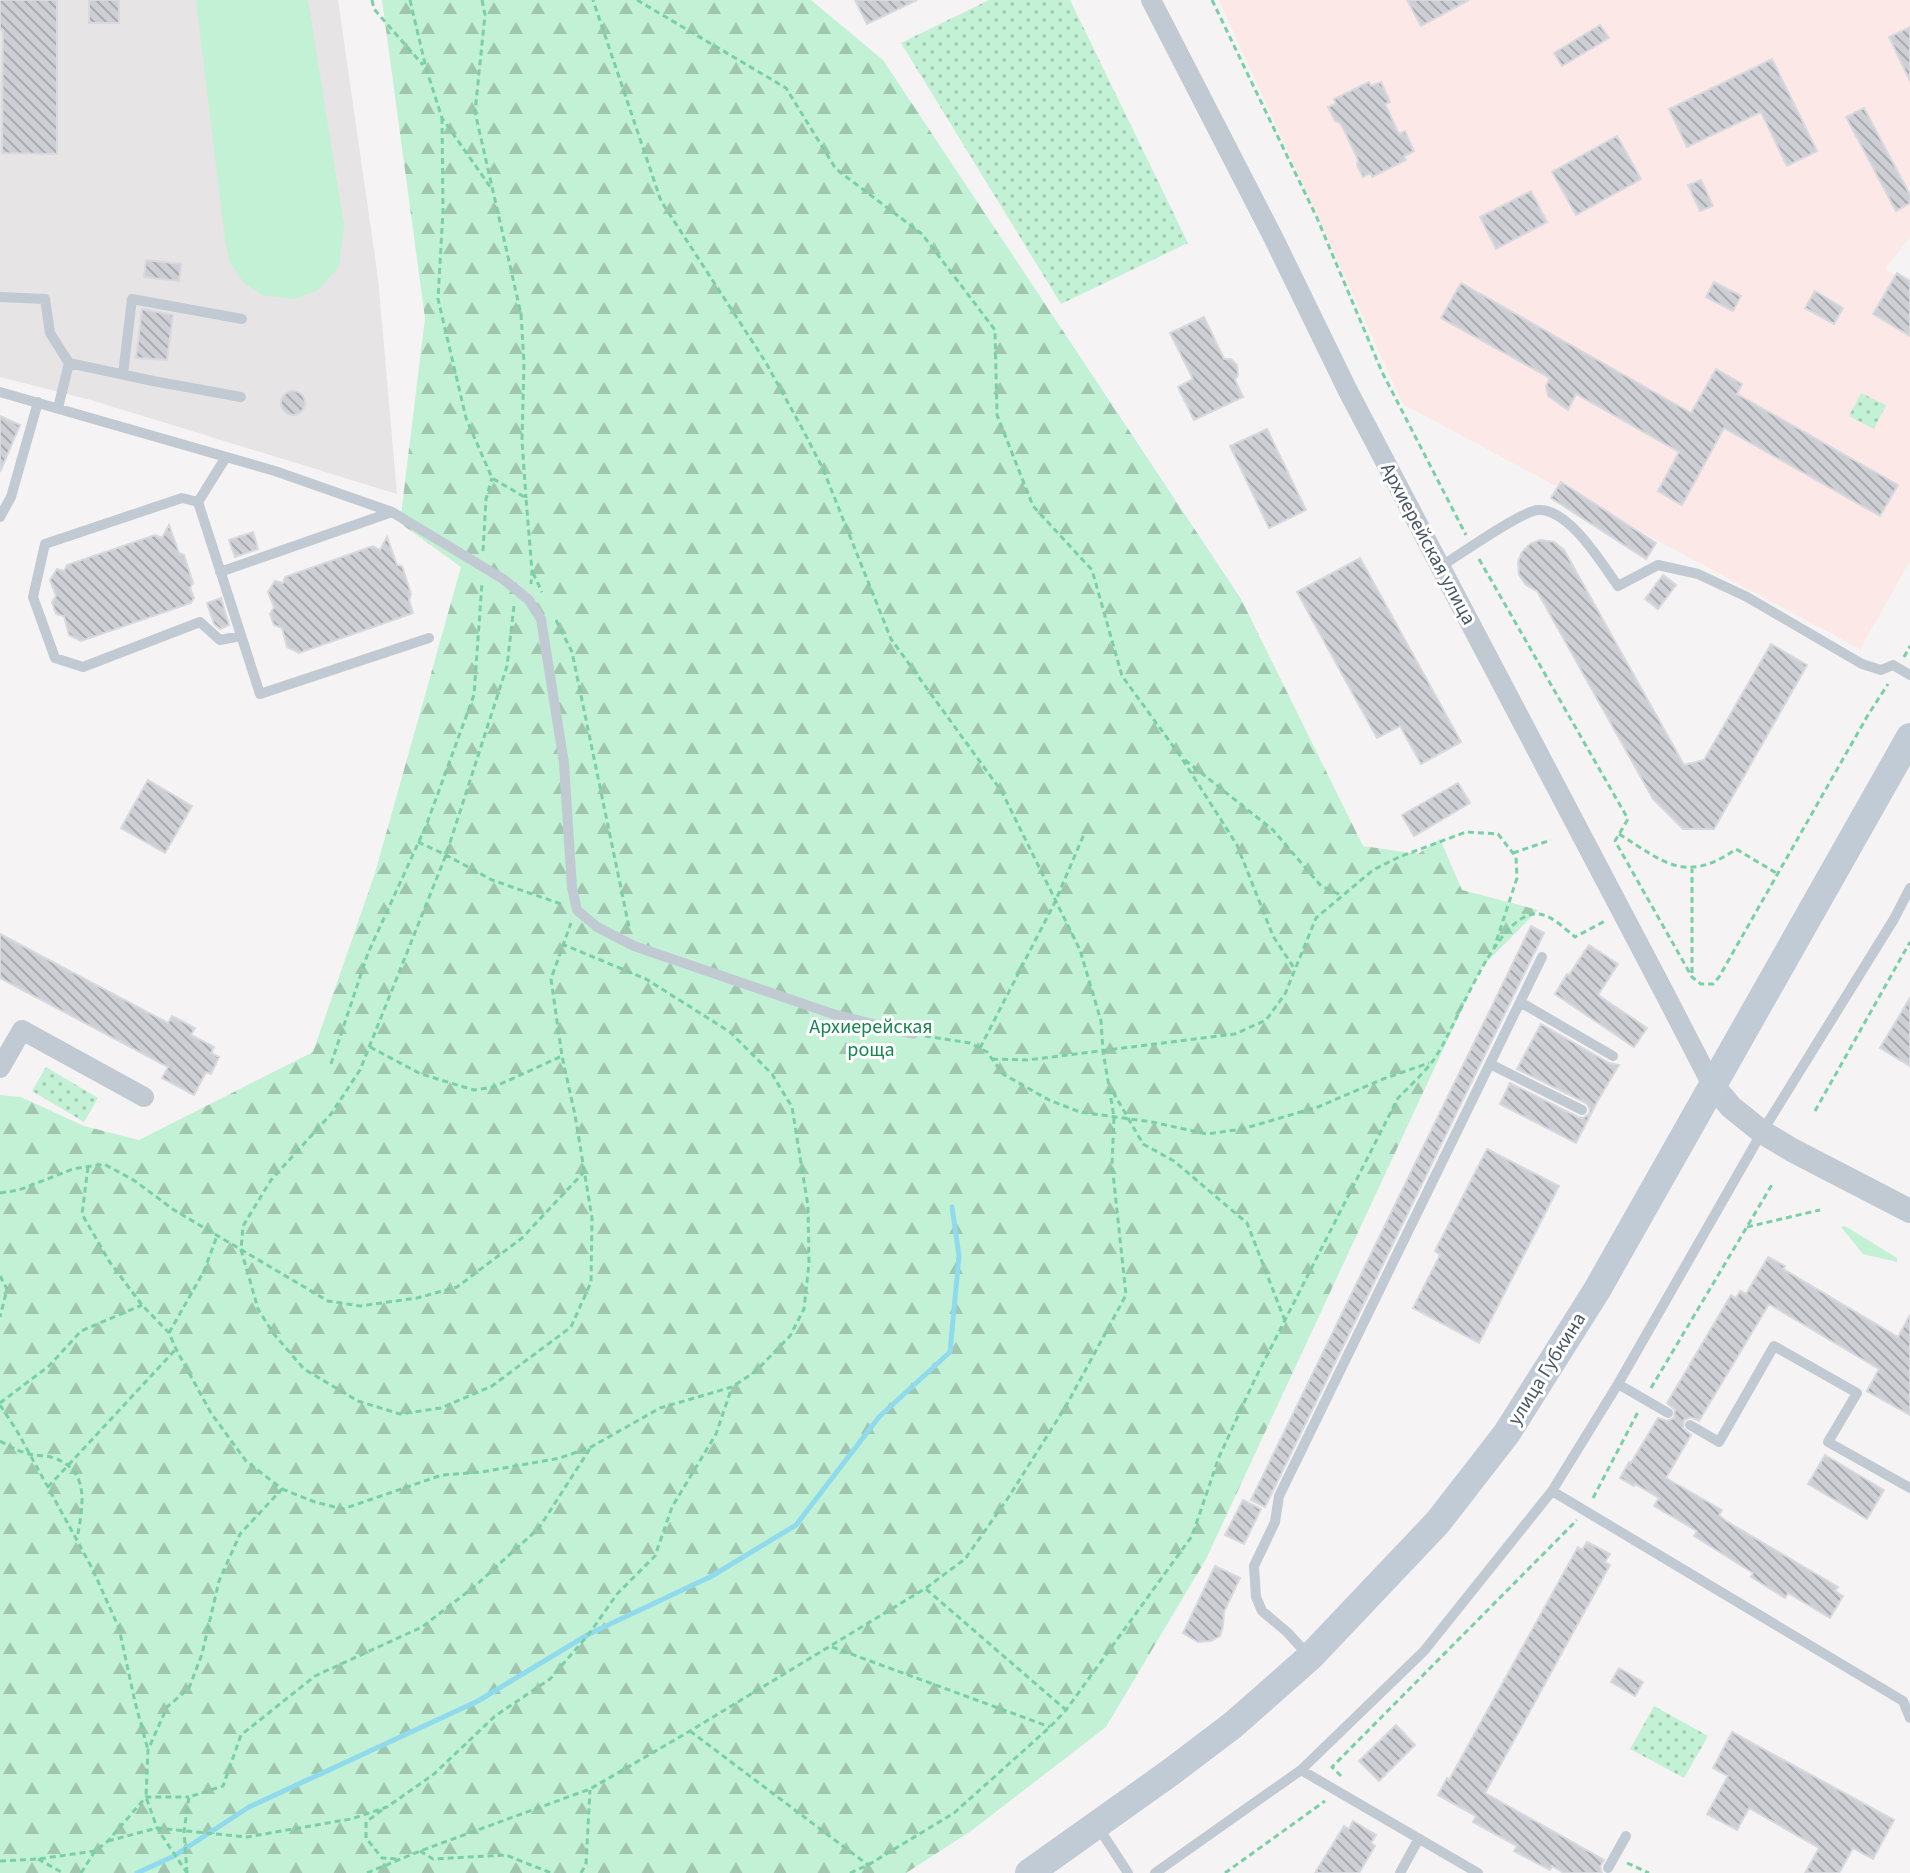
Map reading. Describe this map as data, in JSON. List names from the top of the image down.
{
  "streets": {
    "main road": ["улица Губкина"],
    "street": ["Архиерейская улица"]
  },
  "crossings": [
    ["Архиерейская улица", "улица Губкина"]
  ],
  "parks": ["Архиерейская роща"]
}
